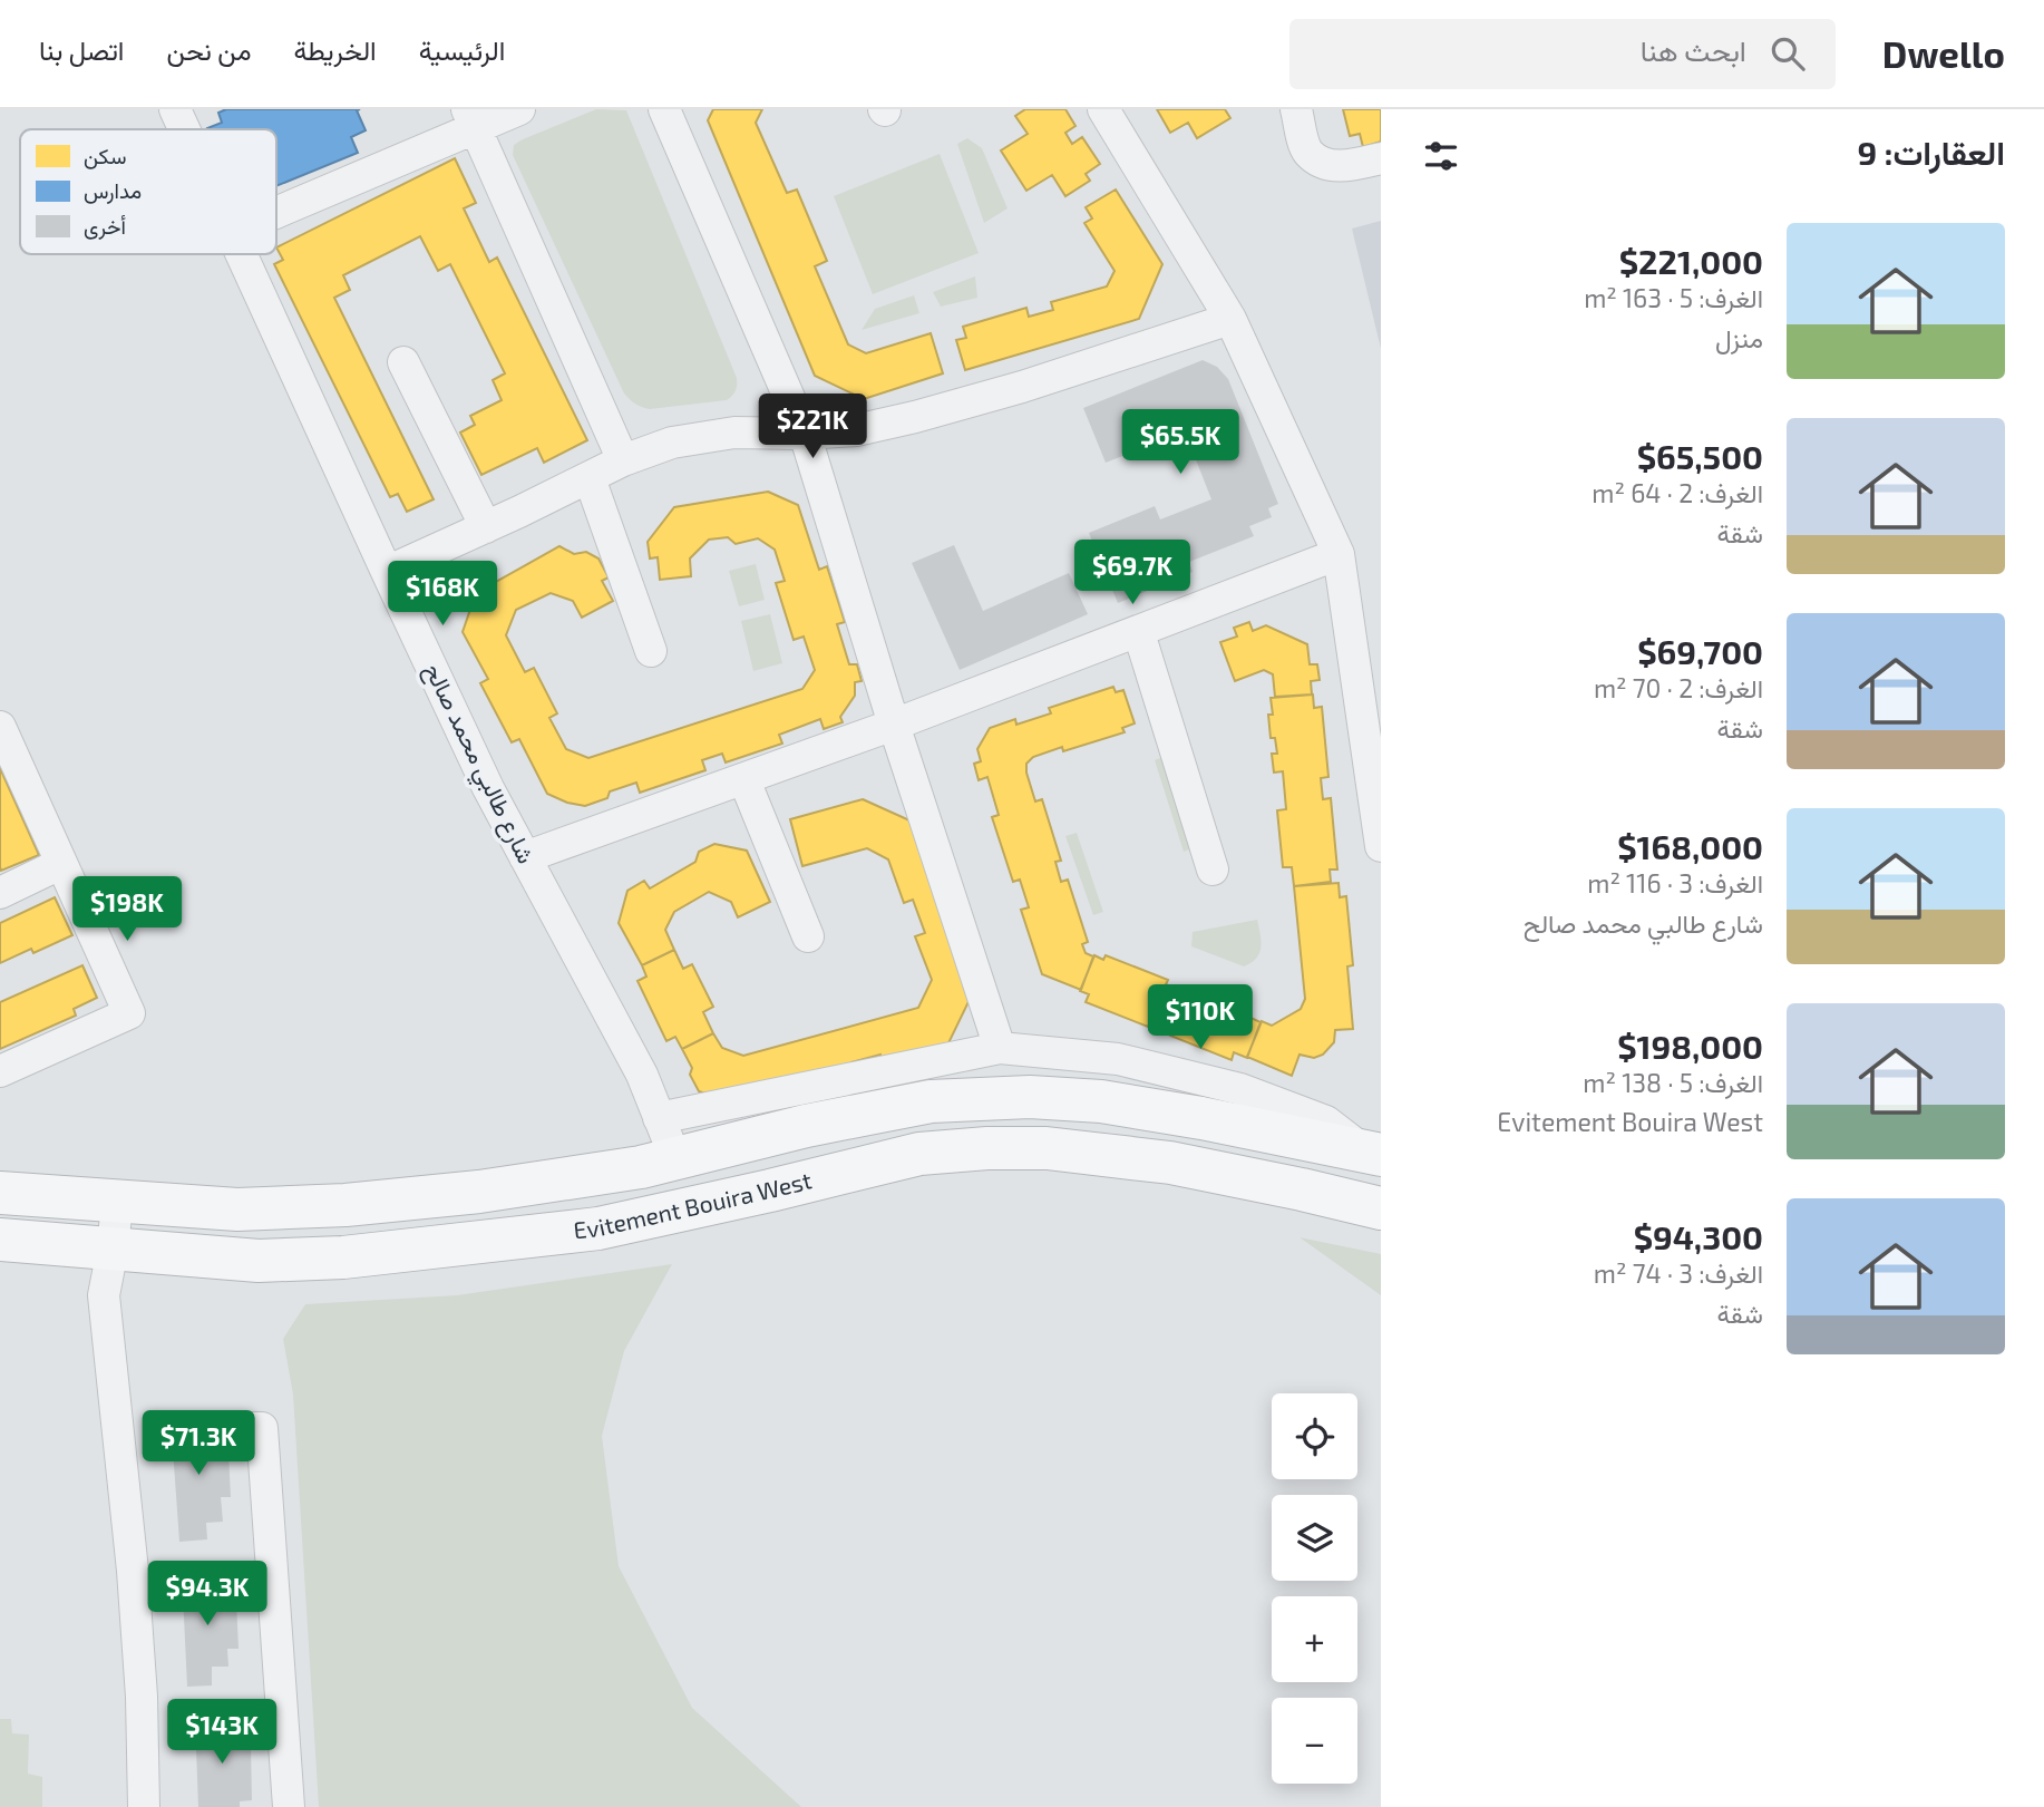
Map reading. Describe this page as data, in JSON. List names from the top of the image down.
{
  "streets": {
    "highway": ["Evitement Bouira West"],
    "street": ["شارع طالبي محمد صالح"]
  },
  "crossings": [
    ["شارع طالبي محمد صالح", "Evitement Bouira West"]
  ],
  "legend": ["سكن", "مدارس", "أخرى"],
  "page": {
    "header": "Dwello",
    "search": "ابحث هنا",
    "nav": [
      "الرئيسية",
      "الخريطة",
      "من نحن",
      "اتصل بنا"
    ],
    "heading": "العقارات: 9",
    "list": [
      {
        "name": "$221,000",
        "note": "الغرف: 5 · 163 m² · منزل"
      },
      {
        "name": "$65,500",
        "note": "الغرف: 2 · 64 m² · شقة"
      },
      {
        "name": "$69,700",
        "note": "الغرف: 2 · 70 m² · شقة"
      },
      {
        "name": "$168,000",
        "note": "الغرف: 3 · 116 m² · شارع طالبي محمد صالح"
      },
      {
        "name": "$198,000",
        "note": "الغرف: 5 · 138 m² · Evitement Bouira West"
      },
      {
        "name": "$94,300",
        "note": "الغرف: 3 · 74 m² · شقة"
      }
    ],
    "price": [
      "$221K",
      "$65.5K",
      "$69.7K",
      "$168K",
      "$198K",
      "$110K",
      "$71.3K",
      "$94.3K",
      "$143K"
    ],
    "map_buttons": ["+", "−"]
  }
}
